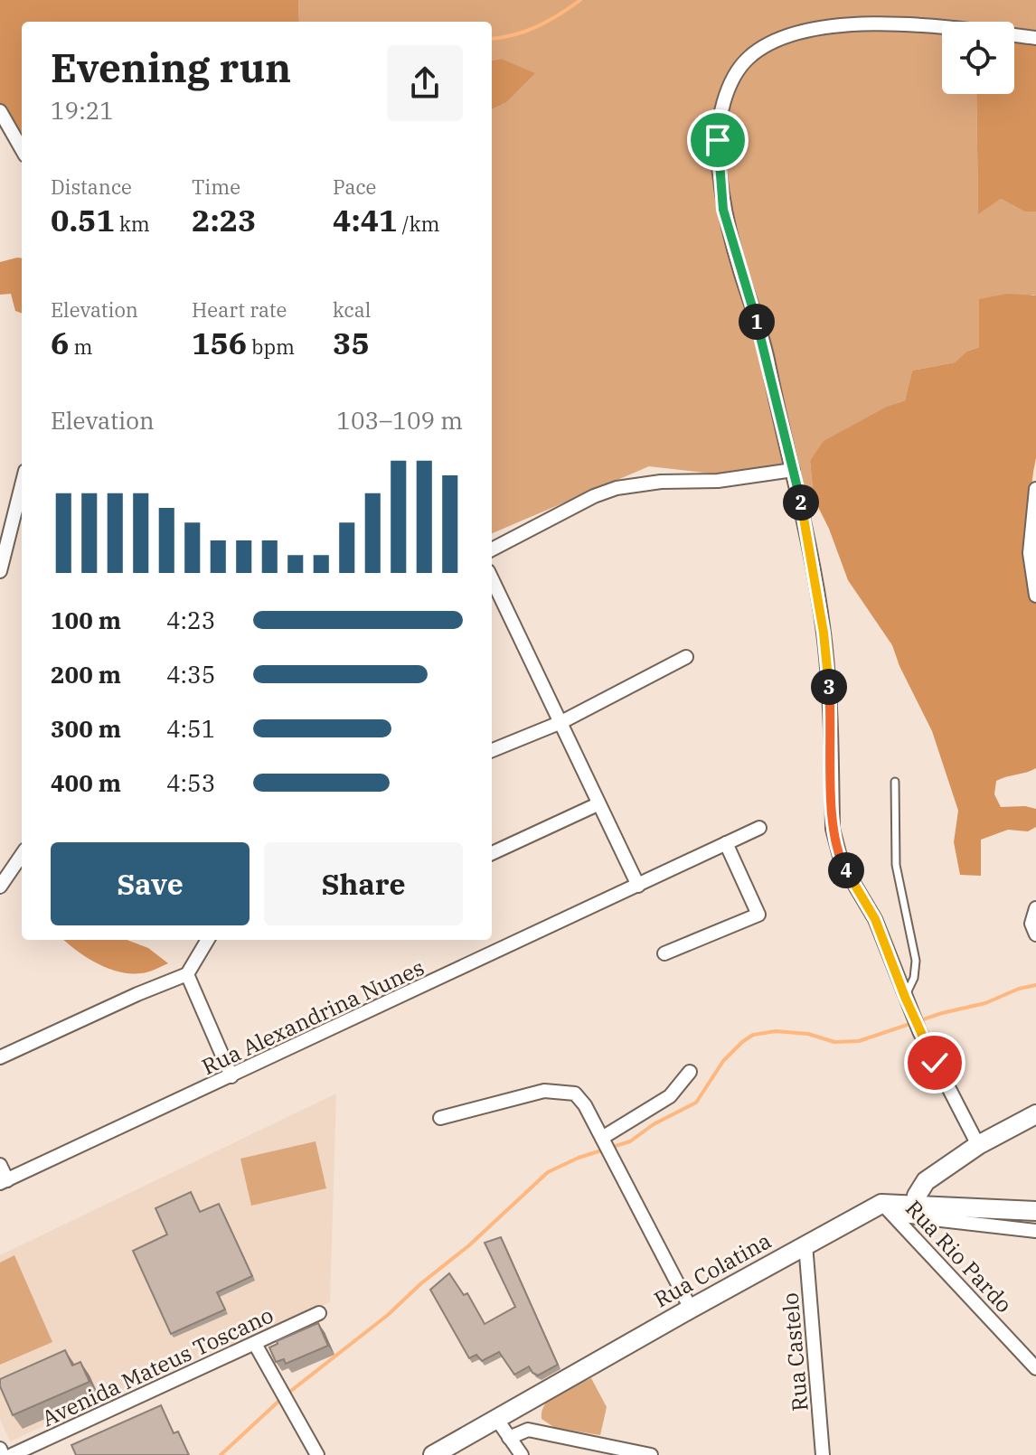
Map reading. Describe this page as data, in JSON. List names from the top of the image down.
{
  "streets": {
    "main road": ["Rua Colatina"],
    "street": [
      "Rua Alexandrina Nunes",
      "Rua Rio Pardo",
      "Rua Castelo",
      "Avenida Mateus Toscano"
    ]
  },
  "crossings": [
    ["Rua Rio Pardo", "Rua Colatina"],
    ["Rua Colatina", "Rua Castelo"]
  ],
  "page": {
    "heading": ["Evening run", "19:21"],
    "stats": [
      ["Distance", "0.51 km"],
      ["Time", "2:23"],
      ["Pace", "4:41 /km"],
      ["Elevation", "6 m"],
      ["Heart rate", "156 bpm"],
      ["kcal", "35"]
    ],
    "pins": [
      "1",
      "2",
      "3",
      "4"
    ],
    "chart": ["Elevation", "103–109 m"],
    "list": [
      {
        "name": "100 m",
        "note": "4:23"
      },
      {
        "name": "200 m",
        "note": "4:35"
      },
      {
        "name": "300 m",
        "note": "4:51"
      },
      {
        "name": "400 m",
        "note": "4:53"
      }
    ],
    "buttons": ["Save", "Share"]
  }
}
